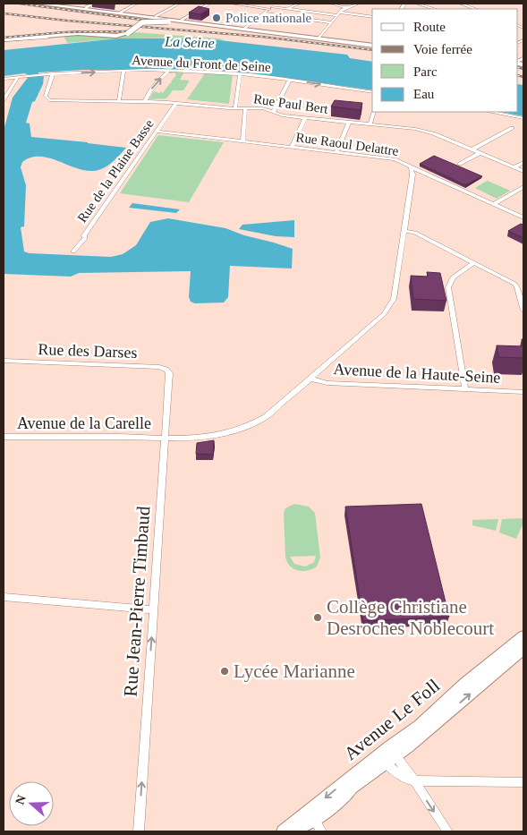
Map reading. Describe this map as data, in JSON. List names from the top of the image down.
{
  "streets": {
    "main road": ["Avenue Le Foll"],
    "street": [
      "Avenue du Front de Seine",
      "Rue Paul Bert",
      "Rue Raoul Delattre",
      "Rue de la Plaine Basse",
      "Rue des Darses",
      "Avenue de la Haute-Seine",
      "Avenue de la Carelle",
      "Rue Jean-Pierre Timbaud"
    ]
  },
  "crossings": [
    ["Avenue du Front de Seine", "Rue Paul Bert"],
    ["Rue Paul Bert", "Rue de la Plaine Basse"],
    ["Rue Raoul Delattre", "Rue de la Plaine Basse"],
    ["Rue Raoul Delattre", "Avenue de la Carelle"],
    ["Rue des Darses", "Rue Jean-Pierre Timbaud"],
    ["Avenue de la Haute-Seine", "Avenue de la Carelle"],
    ["Avenue de la Carelle", "Rue Jean-Pierre Timbaud"]
  ],
  "one_way": ["Avenue du Front de Seine", "Rue Jean-Pierre Timbaud"],
  "water": ["La Seine"],
  "places": ["Police nationale", "Collège Christiane Desroches Noblecourt", "Lycée Marianne"],
  "legend": [
    "Route",
    "Voie ferrée",
    "Parc",
    "Eau"
  ],
  "north": "left"
}
